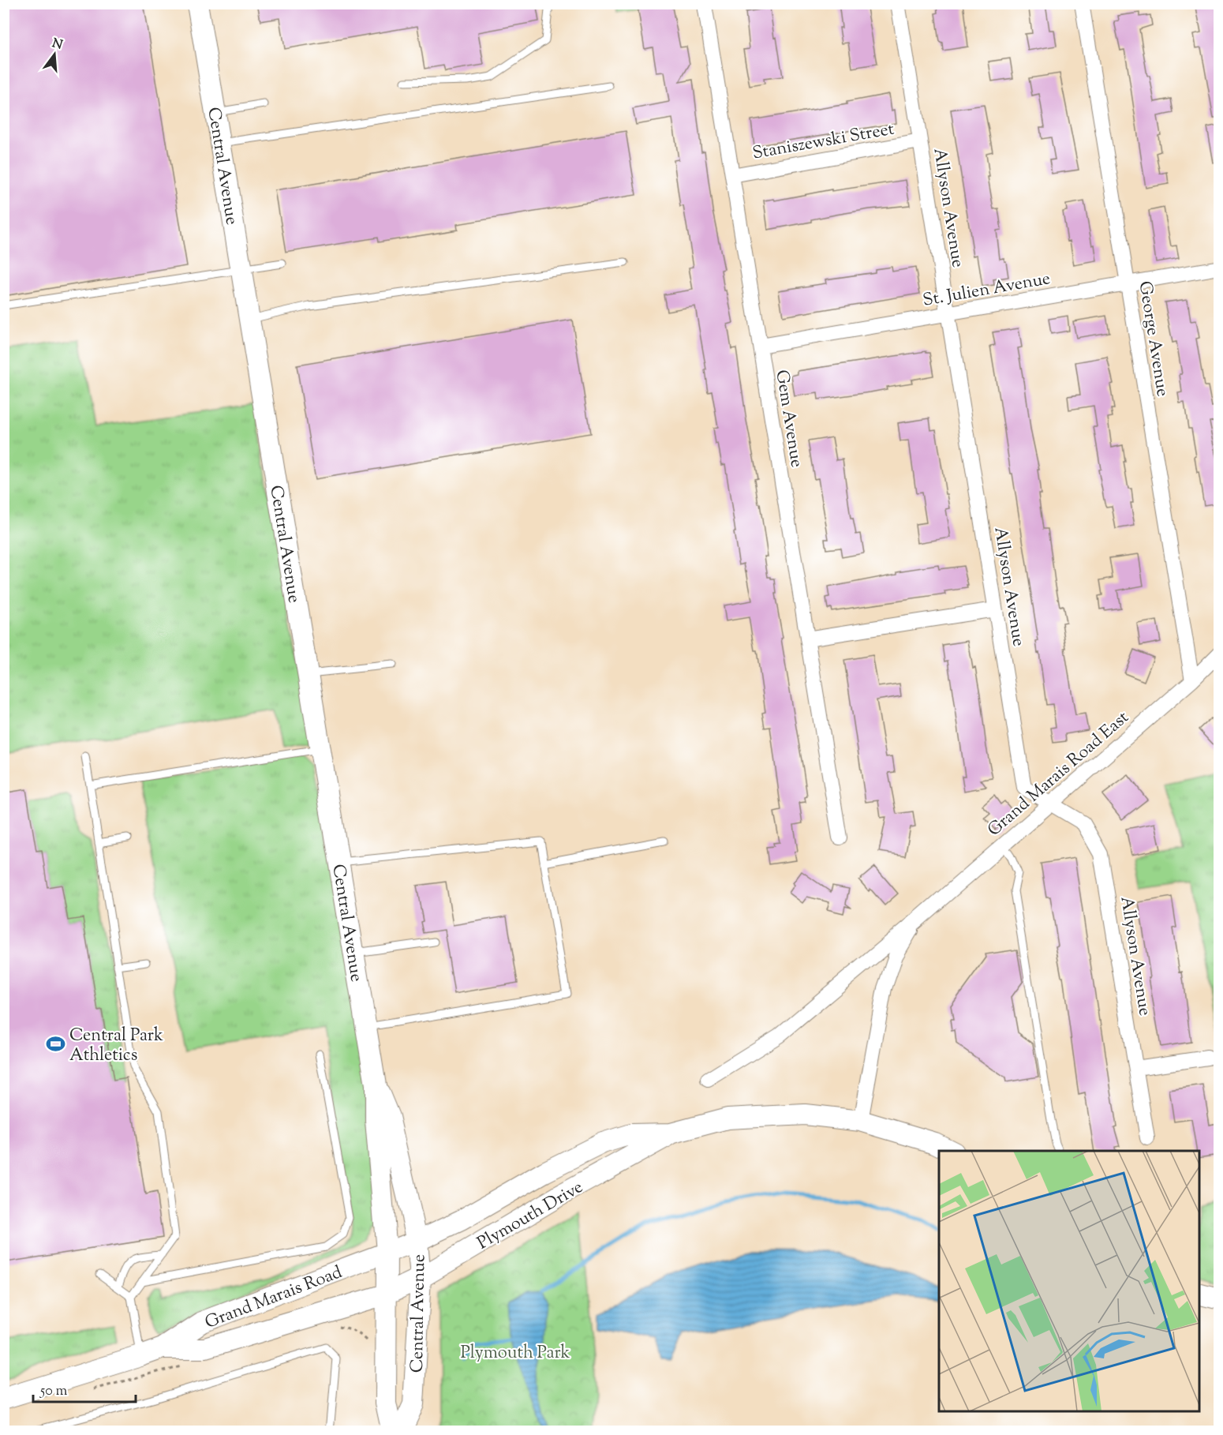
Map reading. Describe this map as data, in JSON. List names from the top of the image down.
{
  "streets": {
    "street": [
      "Staniszewski Street",
      "Central Avenue",
      "Allyson Avenue",
      "St. Julien Avenue",
      "George Avenue",
      "Gem Avenue",
      "Grand Marais Road East",
      "Plymouth Drive",
      "Grand Marais Road"
    ]
  },
  "crossings": [
    ["Staniszewski Street", "Allyson Avenue"],
    ["Staniszewski Street", "Gem Avenue"],
    ["Central Avenue", "Plymouth Drive"],
    ["Central Avenue", "Grand Marais Road"],
    ["Allyson Avenue", "St. Julien Avenue"],
    ["Allyson Avenue", "Grand Marais Road East"],
    ["St. Julien Avenue", "George Avenue"],
    ["St. Julien Avenue", "Gem Avenue"],
    ["George Avenue", "Grand Marais Road East"],
    ["Grand Marais Road East", "Plymouth Drive"],
    ["Plymouth Drive", "Grand Marais Road"]
  ],
  "parks": ["Plymouth Park"],
  "places": {
    "sports": ["Central Park Athletics"]
  },
  "scale_bar": "50 m",
  "north": "top"
}
